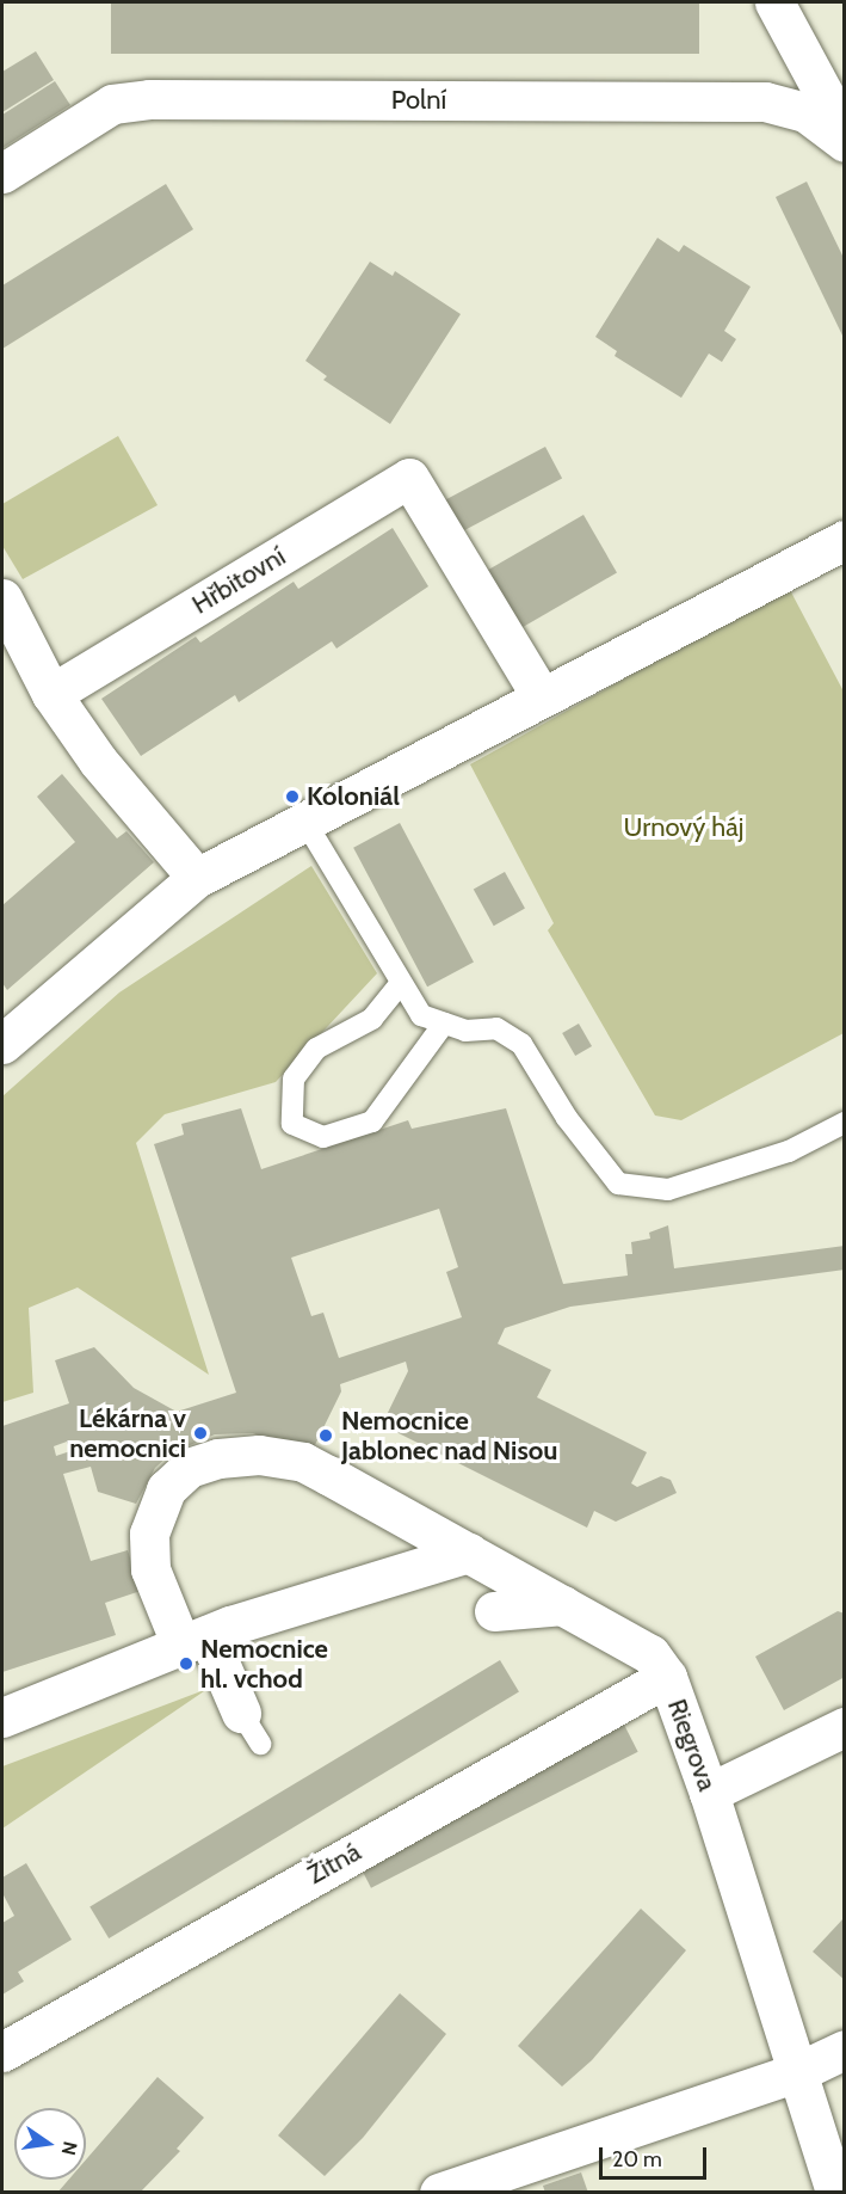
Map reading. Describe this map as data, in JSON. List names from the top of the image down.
{
  "streets": {
    "street": [
      "Polní",
      "Hřbitovní",
      "Riegrova",
      "Žitná"
    ]
  },
  "crossings": [
    ["Riegrova", "Žitná"]
  ],
  "parks": ["Urnový háj"],
  "places": [
    "Koloniál",
    "Lékárna v nemocnici",
    "Nemocnice Jablonec nad Nisou",
    "Nemocnice hl. vchod"
  ],
  "scale_bar": "20 m",
  "north": "right"
}
